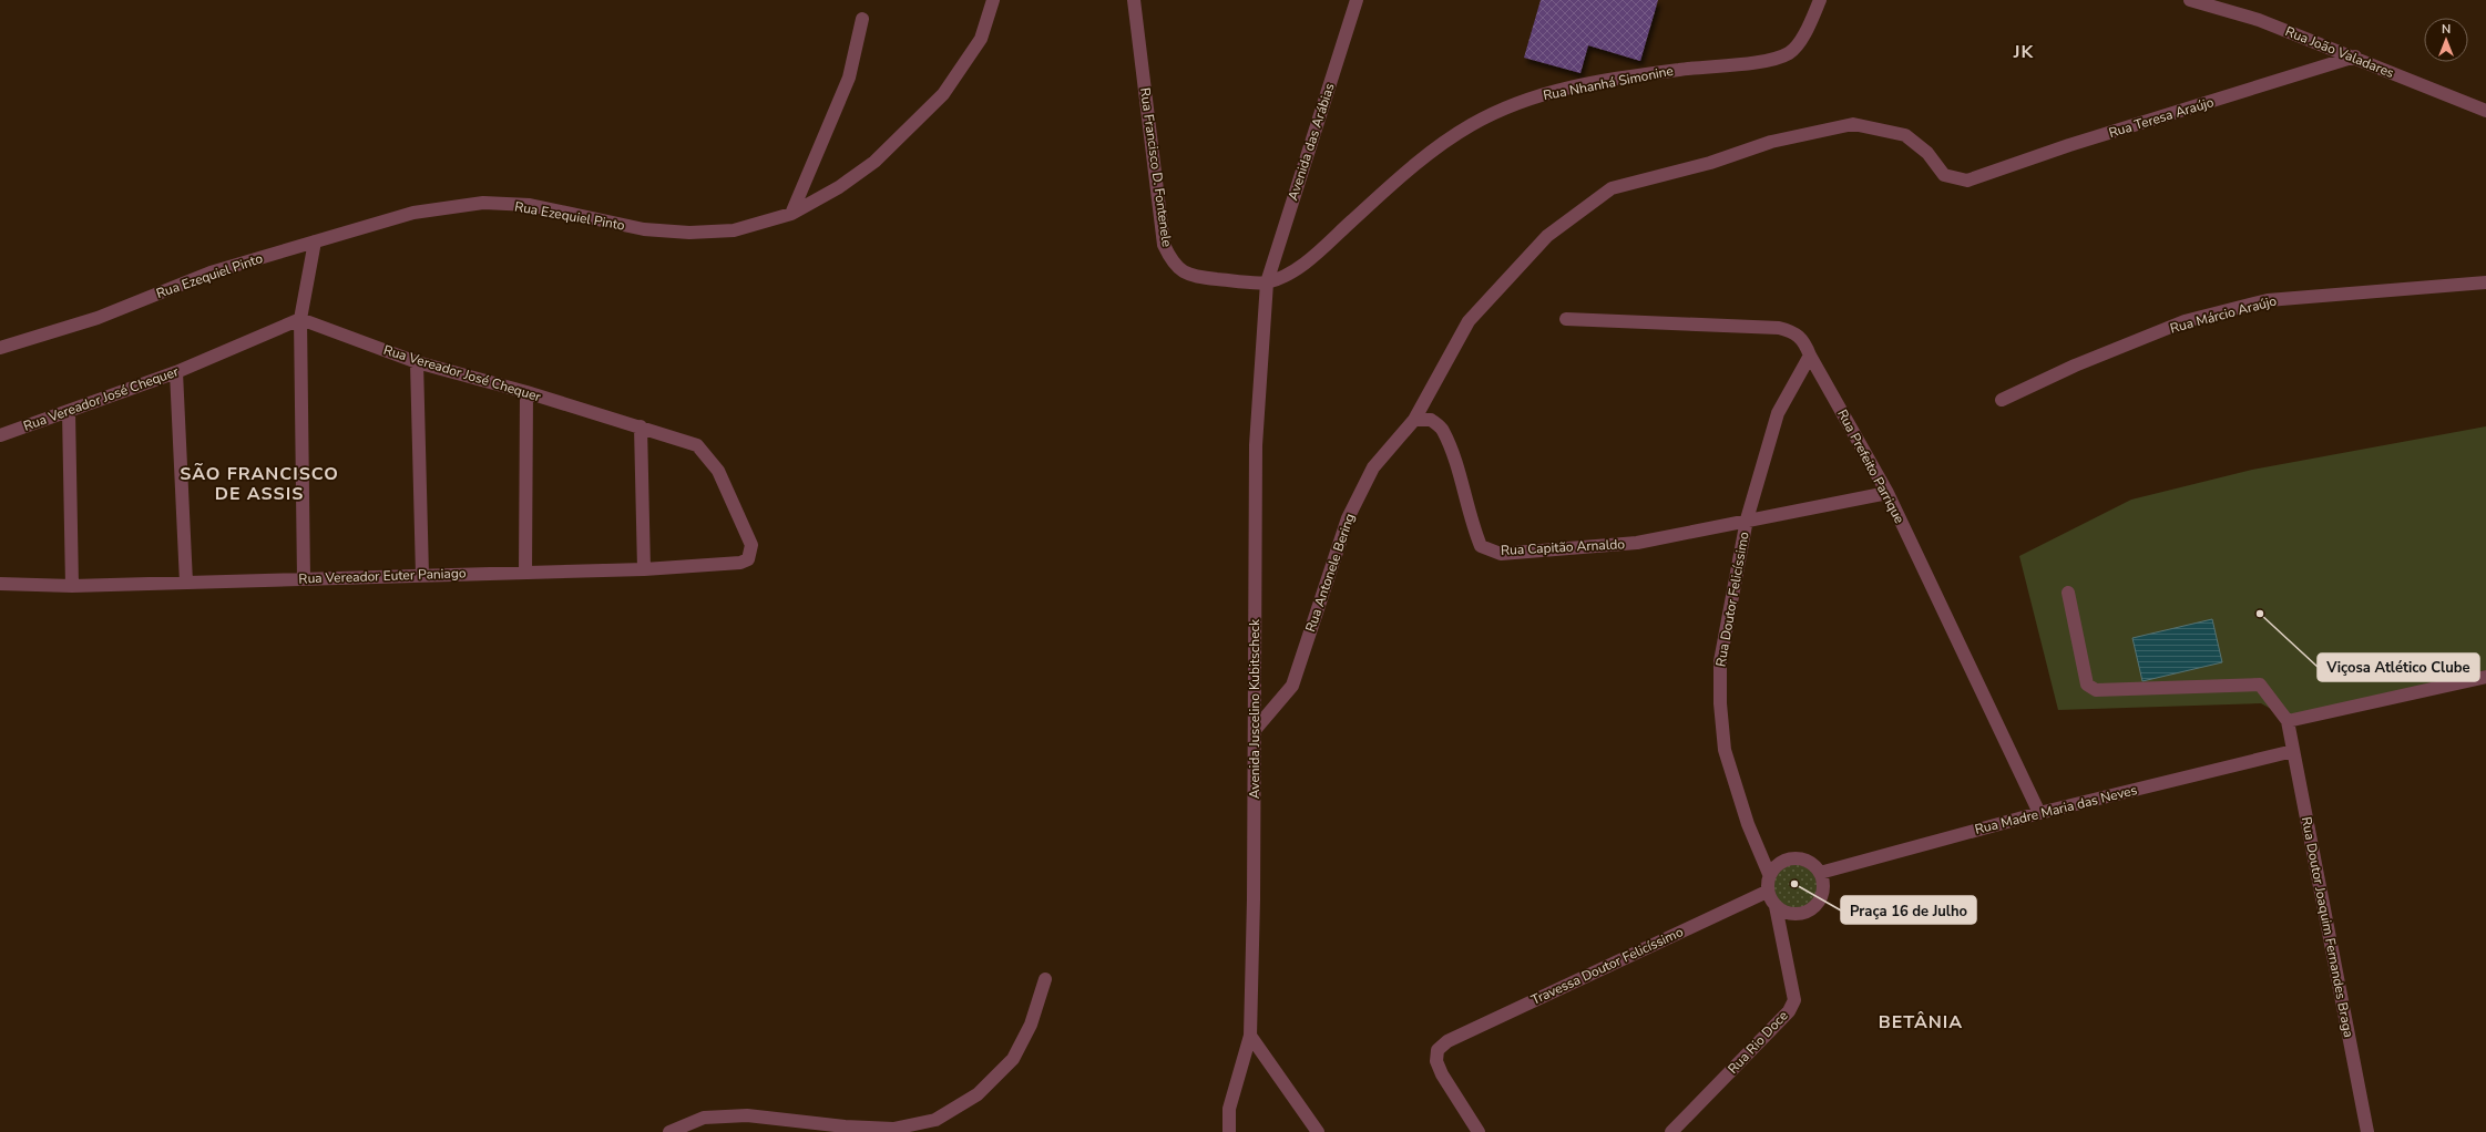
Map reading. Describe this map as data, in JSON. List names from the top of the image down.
{
  "streets": {
    "street": [
      "Rua João Valadares",
      "Rua Nhanhá Simonine",
      "Rua Teresa Araújo",
      "Avenida das Arábias",
      "Rua Francisco D. Fontenele",
      "Rua Ezequiel Pinto",
      "Rua Márcio Araújo",
      "Rua Vereador José Chequer",
      "Rua Prefeito Parrique",
      "Rua Capitão Arnaldo",
      "Rua Antonele Bering",
      "Rua Vereador Euter Paniago",
      "Rua Doutor Felicíssimo",
      "Avenida Juscelino Kubitscheck",
      "Rua Madre Maria das Neves",
      "Rua Doutor Joaquim Fernandes Braga",
      "Travessa Doutor Felicíssimo",
      "Rua Rio Doce"
    ]
  },
  "crossings": [
    ["Rua João Valadares", "Rua Teresa Araújo"],
    ["Rua Nhanhá Simonine", "Avenida das Arábias"],
    ["Rua Nhanhá Simonine", "Rua Francisco D. Fontenele"],
    ["Rua Nhanhá Simonine", "Avenida Juscelino Kubitscheck"],
    ["Rua Teresa Araújo", "Rua Antonele Bering"],
    ["Avenida das Arábias", "Rua Francisco D. Fontenele"],
    ["Avenida das Arábias", "Avenida Juscelino Kubitscheck"],
    ["Rua Francisco D. Fontenele", "Avenida Juscelino Kubitscheck"],
    ["Rua Vereador José Chequer", "Rua Vereador Euter Paniago"],
    ["Rua Prefeito Parrique", "Rua Capitão Arnaldo"],
    ["Rua Prefeito Parrique", "Rua Doutor Felicíssimo"],
    ["Rua Prefeito Parrique", "Rua Madre Maria das Neves"],
    ["Rua Capitão Arnaldo", "Rua Antonele Bering"],
    ["Rua Capitão Arnaldo", "Rua Doutor Felicíssimo"],
    ["Rua Antonele Bering", "Avenida Juscelino Kubitscheck"],
    ["Rua Doutor Felicíssimo", "Rua Madre Maria das Neves"],
    ["Rua Doutor Felicíssimo", "Travessa Doutor Felicíssimo"],
    ["Rua Doutor Felicíssimo", "Rua Rio Doce"],
    ["Rua Madre Maria das Neves", "Rua Doutor Joaquim Fernandes Braga"],
    ["Rua Madre Maria das Neves", "Travessa Doutor Felicíssimo"],
    ["Rua Madre Maria das Neves", "Rua Rio Doce"],
    ["Travessa Doutor Felicíssimo", "Rua Rio Doce"]
  ],
  "districts": ["JK", "SÃO FRANCISCO DE ASSIS", "BETÂNIA"],
  "places": ["Viçosa Atlético Clube", "Praça 16 de Julho"],
  "north": "top"
}
